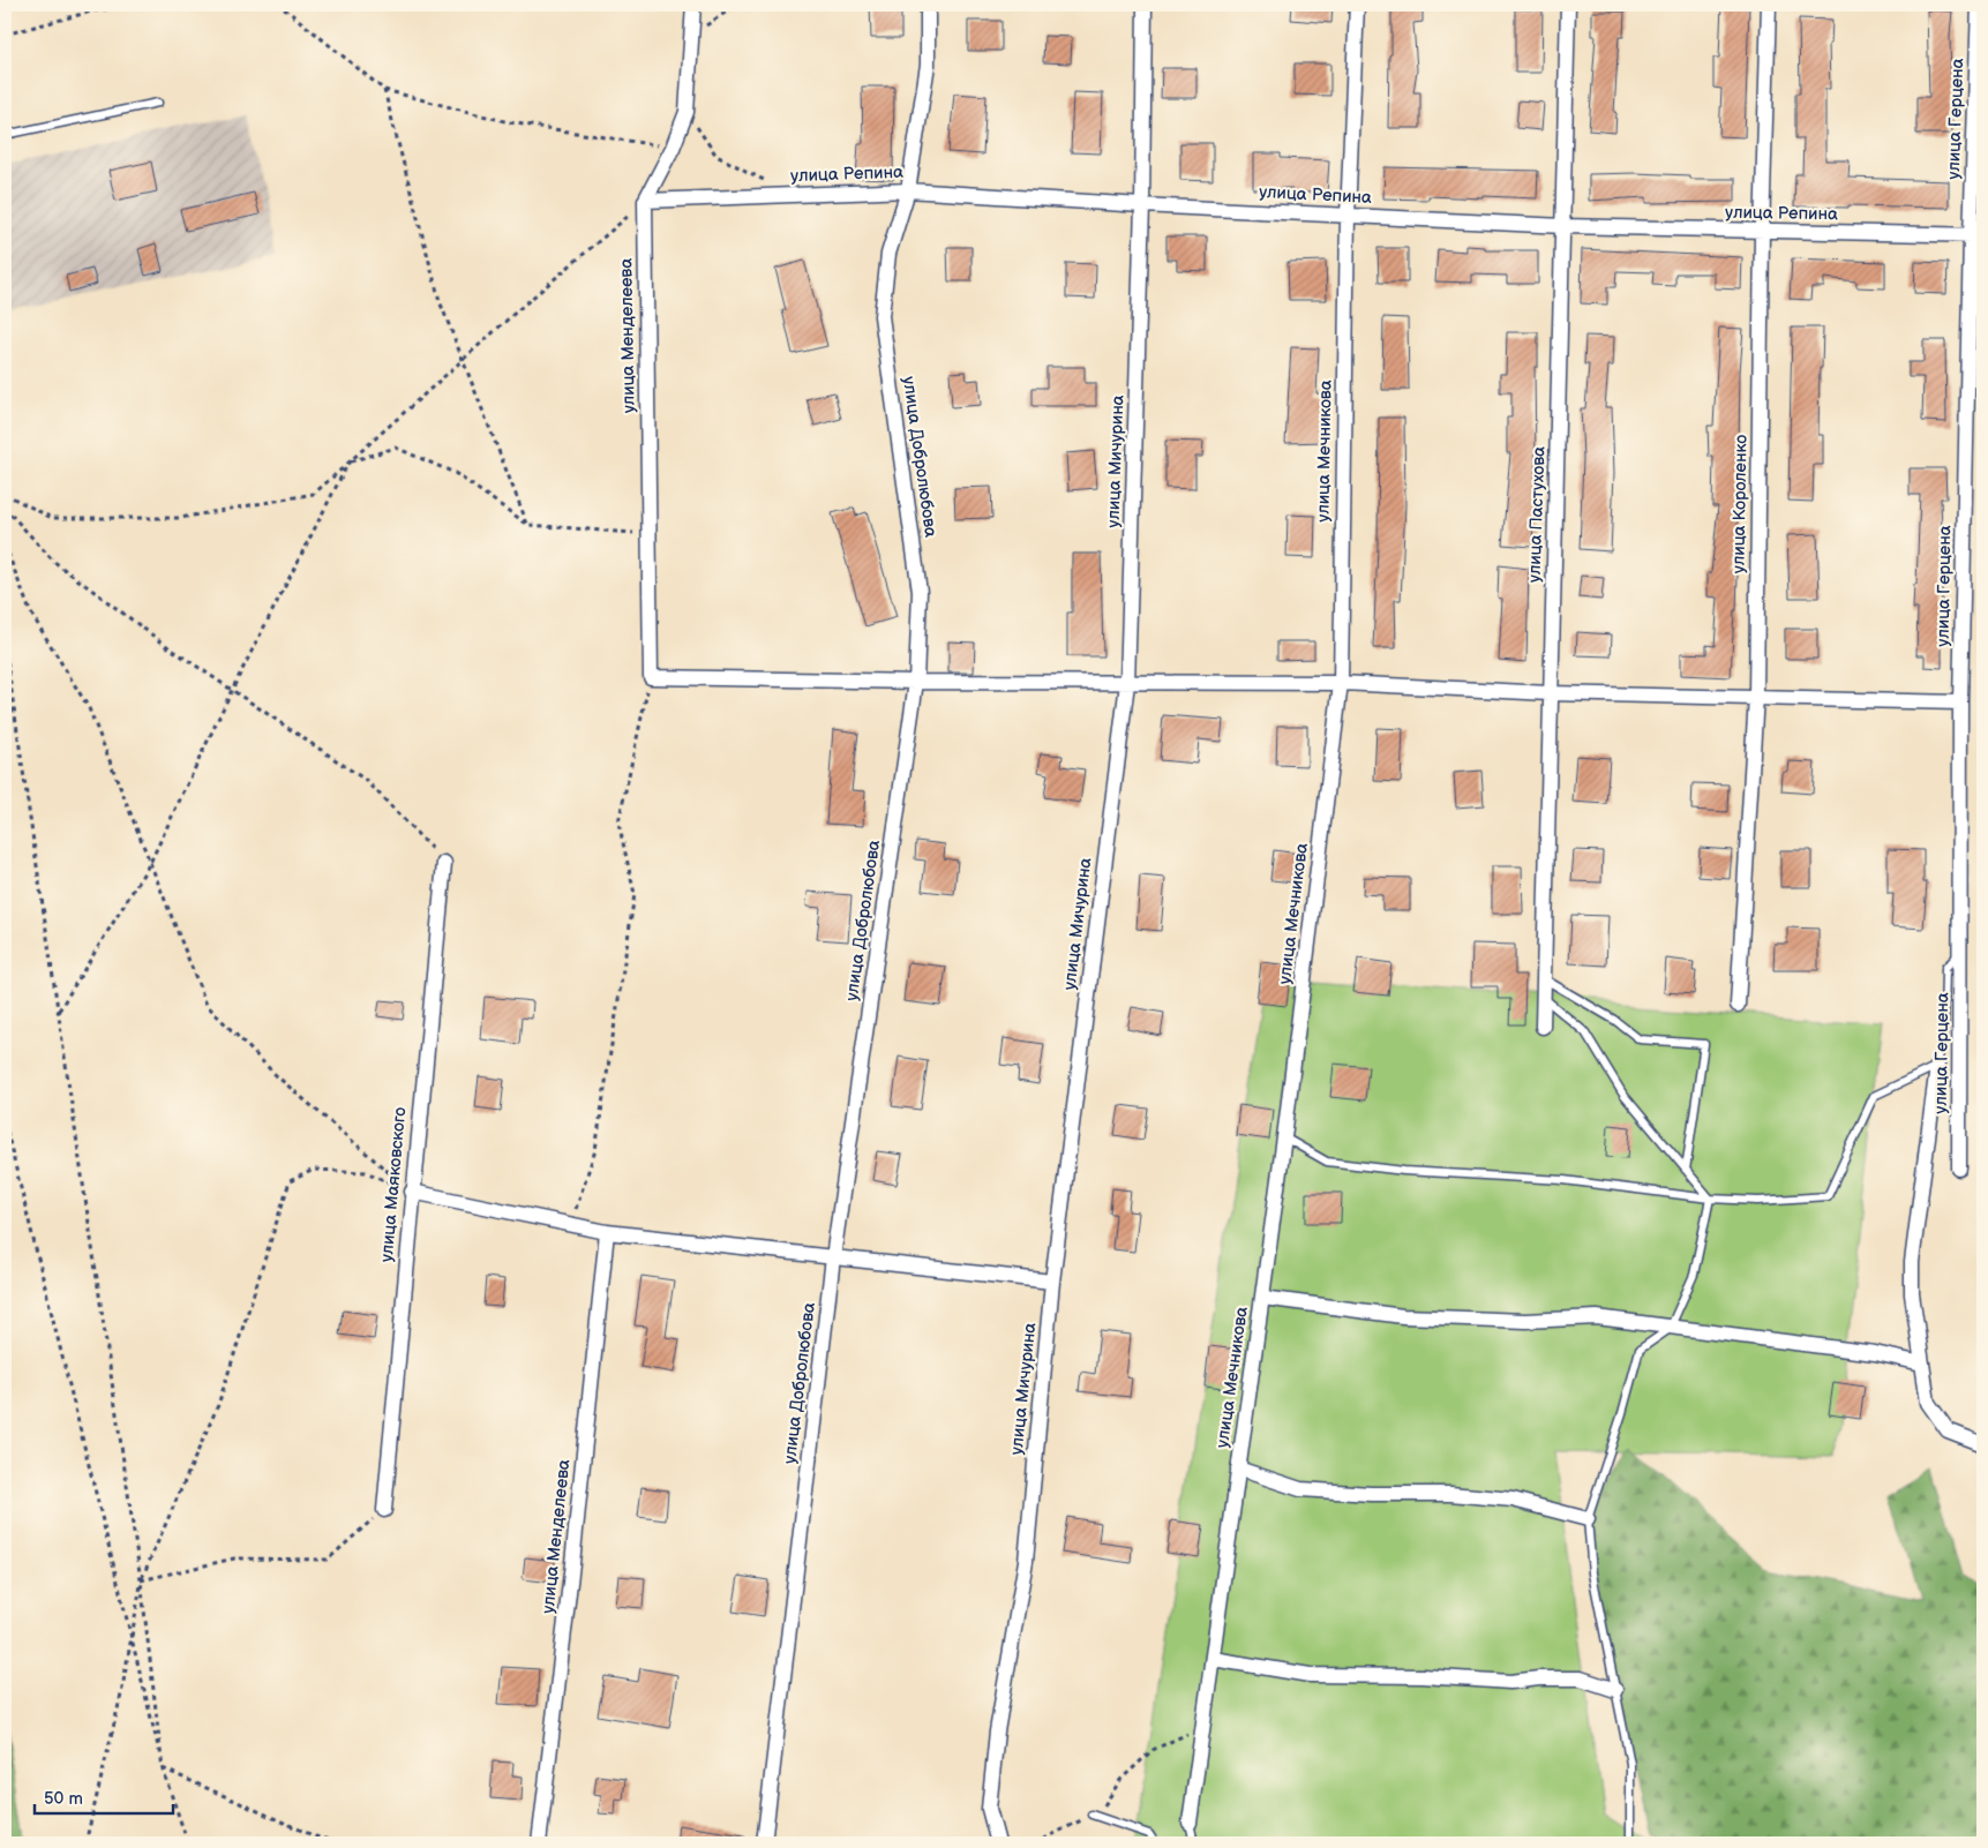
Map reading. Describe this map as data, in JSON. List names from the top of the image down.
{
  "streets": {
    "street": [
      "улица Герцена",
      "улица Репина",
      "улица Менделеева",
      "улица Мечникова",
      "улица Добролюбова",
      "улица Мичурина",
      "улица Короленко",
      "улица Пастухова",
      "улица Маяковского"
    ]
  },
  "crossings": [
    ["улица Герцена", "улица Репина"],
    ["улица Репина", "улица Менделеева"],
    ["улица Репина", "улица Мечникова"],
    ["улица Репина", "улица Добролюбова"],
    ["улица Репина", "улица Мичурина"],
    ["улица Репина", "улица Короленко"],
    ["улица Репина", "улица Пастухова"]
  ],
  "scale_bar": "50 m"
}
